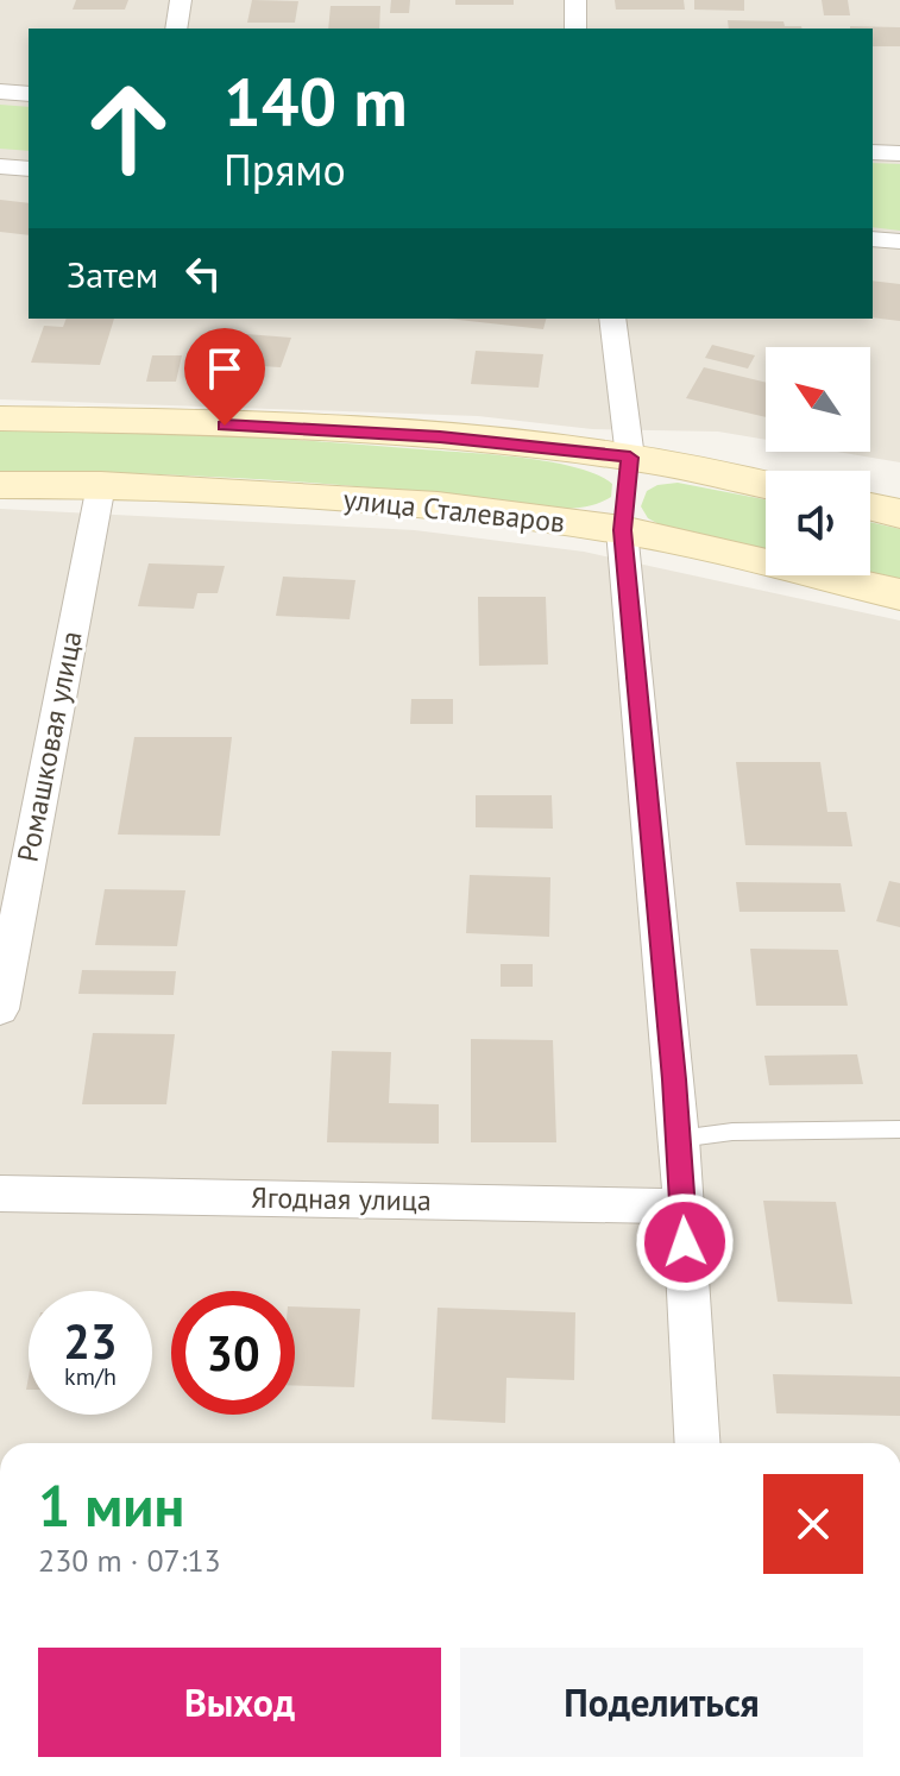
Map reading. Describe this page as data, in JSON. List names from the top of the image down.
{
  "streets": {
    "main road": ["улица Сталеваров"],
    "street": ["Ромашковая улица", "Ягодная улица"]
  },
  "crossings": [
    ["улица Сталеваров", "Ромашковая улица"]
  ],
  "north": "top left",
  "page": {
    "turn": ["140 m", "Прямо"],
    "then": "Затем",
    "speed": "23 km/h",
    "limit": "30",
    "heading": ["1 мин", "230 m · 07:13"],
    "buttons": ["Выход", "Поделиться"]
  }
}
